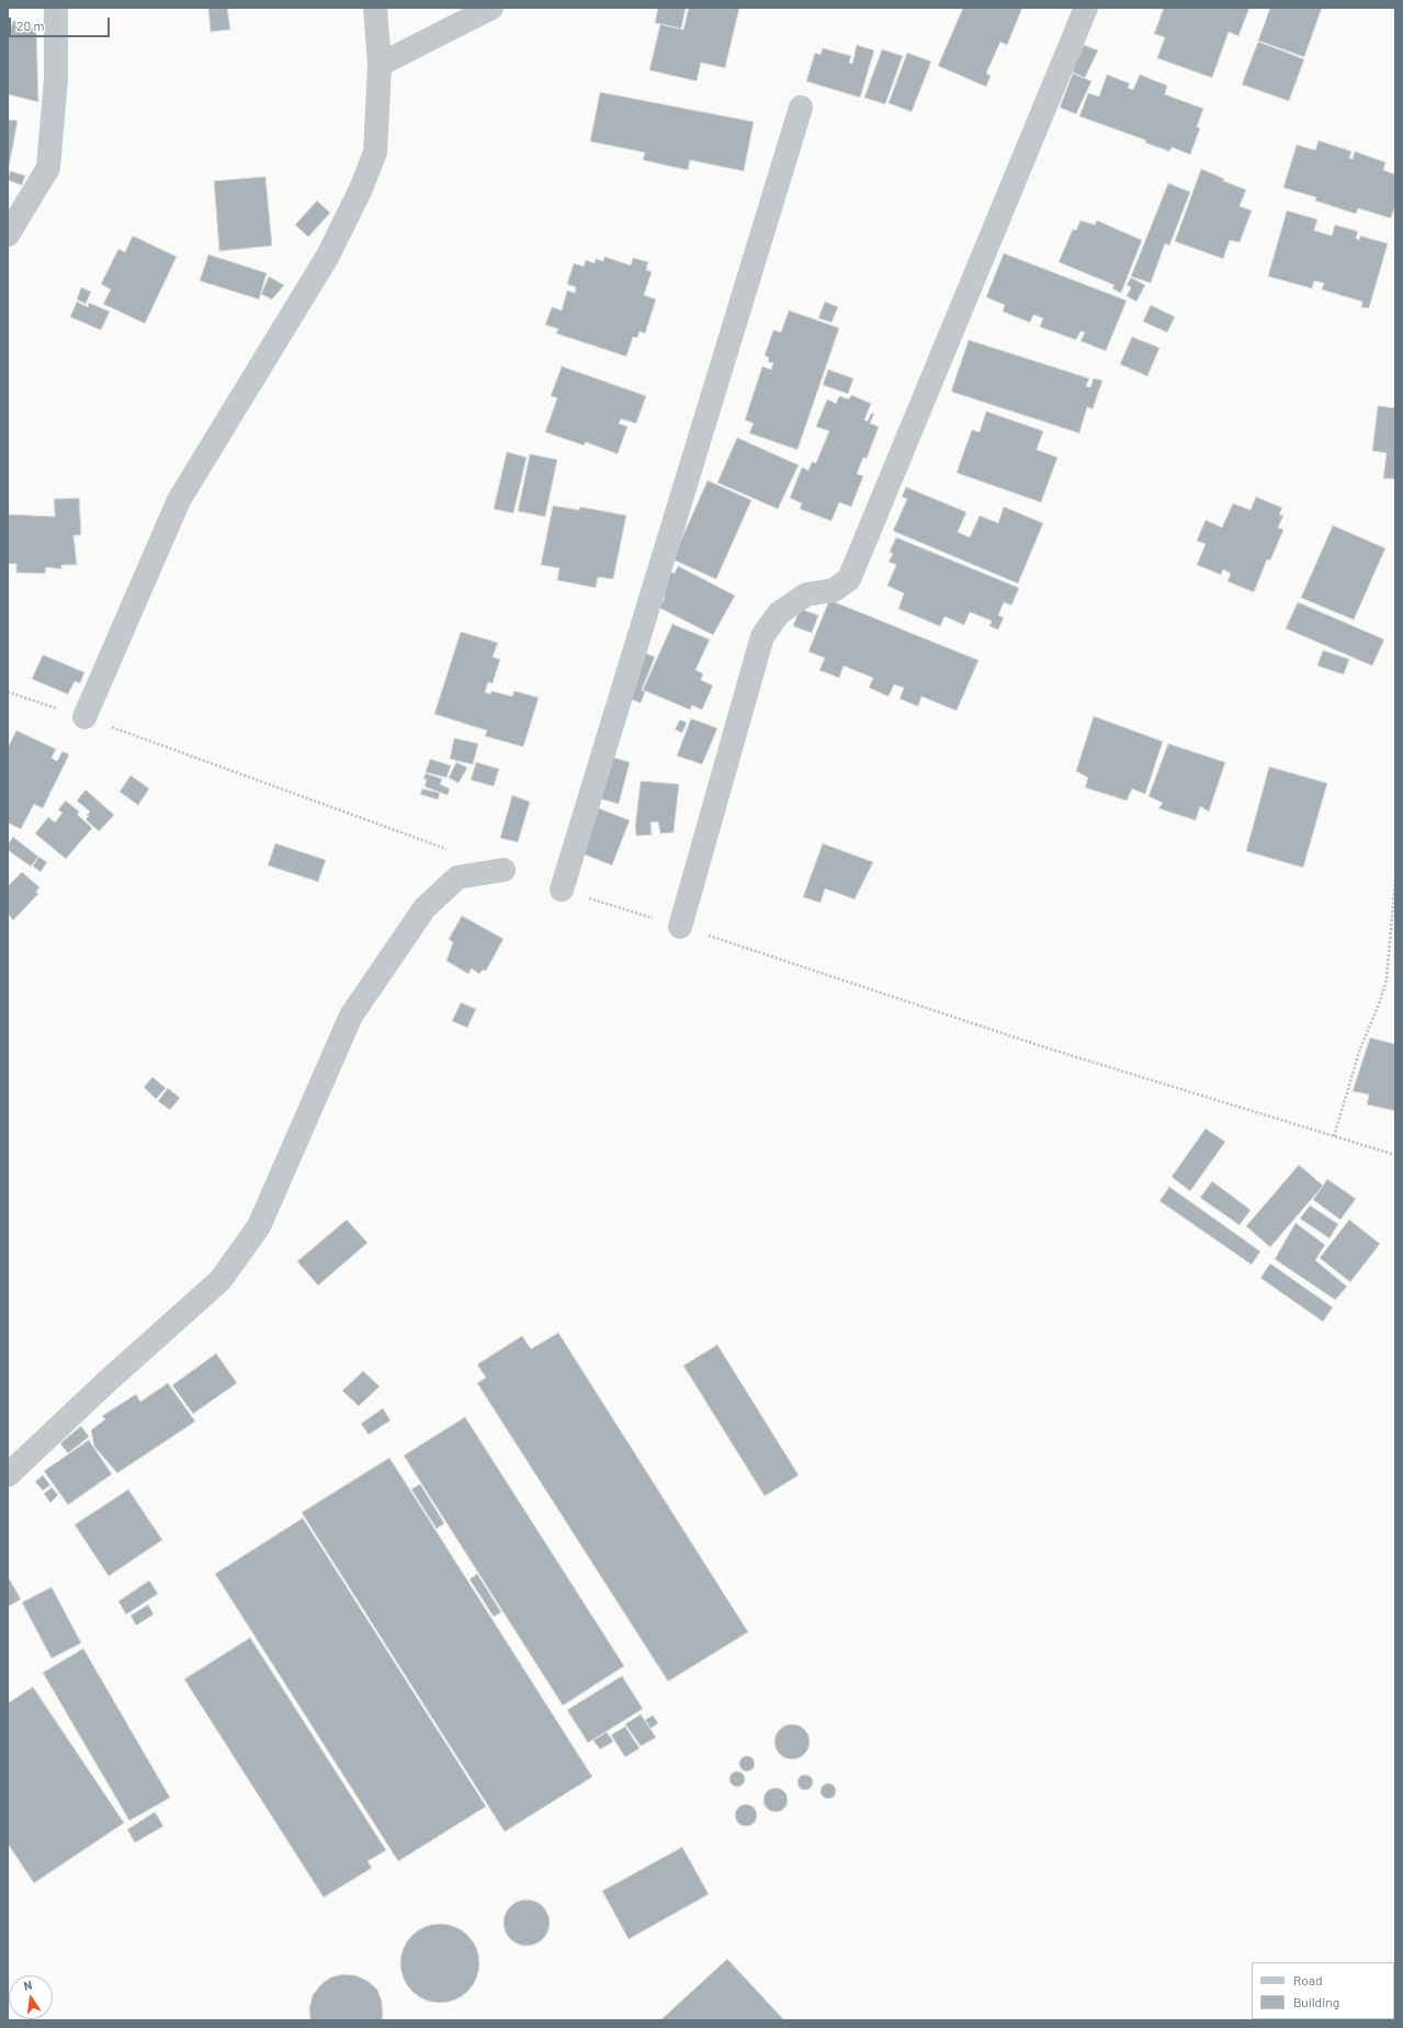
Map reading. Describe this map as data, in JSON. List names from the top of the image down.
{
  "legend": ["Road", "Building"],
  "scale_bar": "20 m",
  "north": "top"
}
